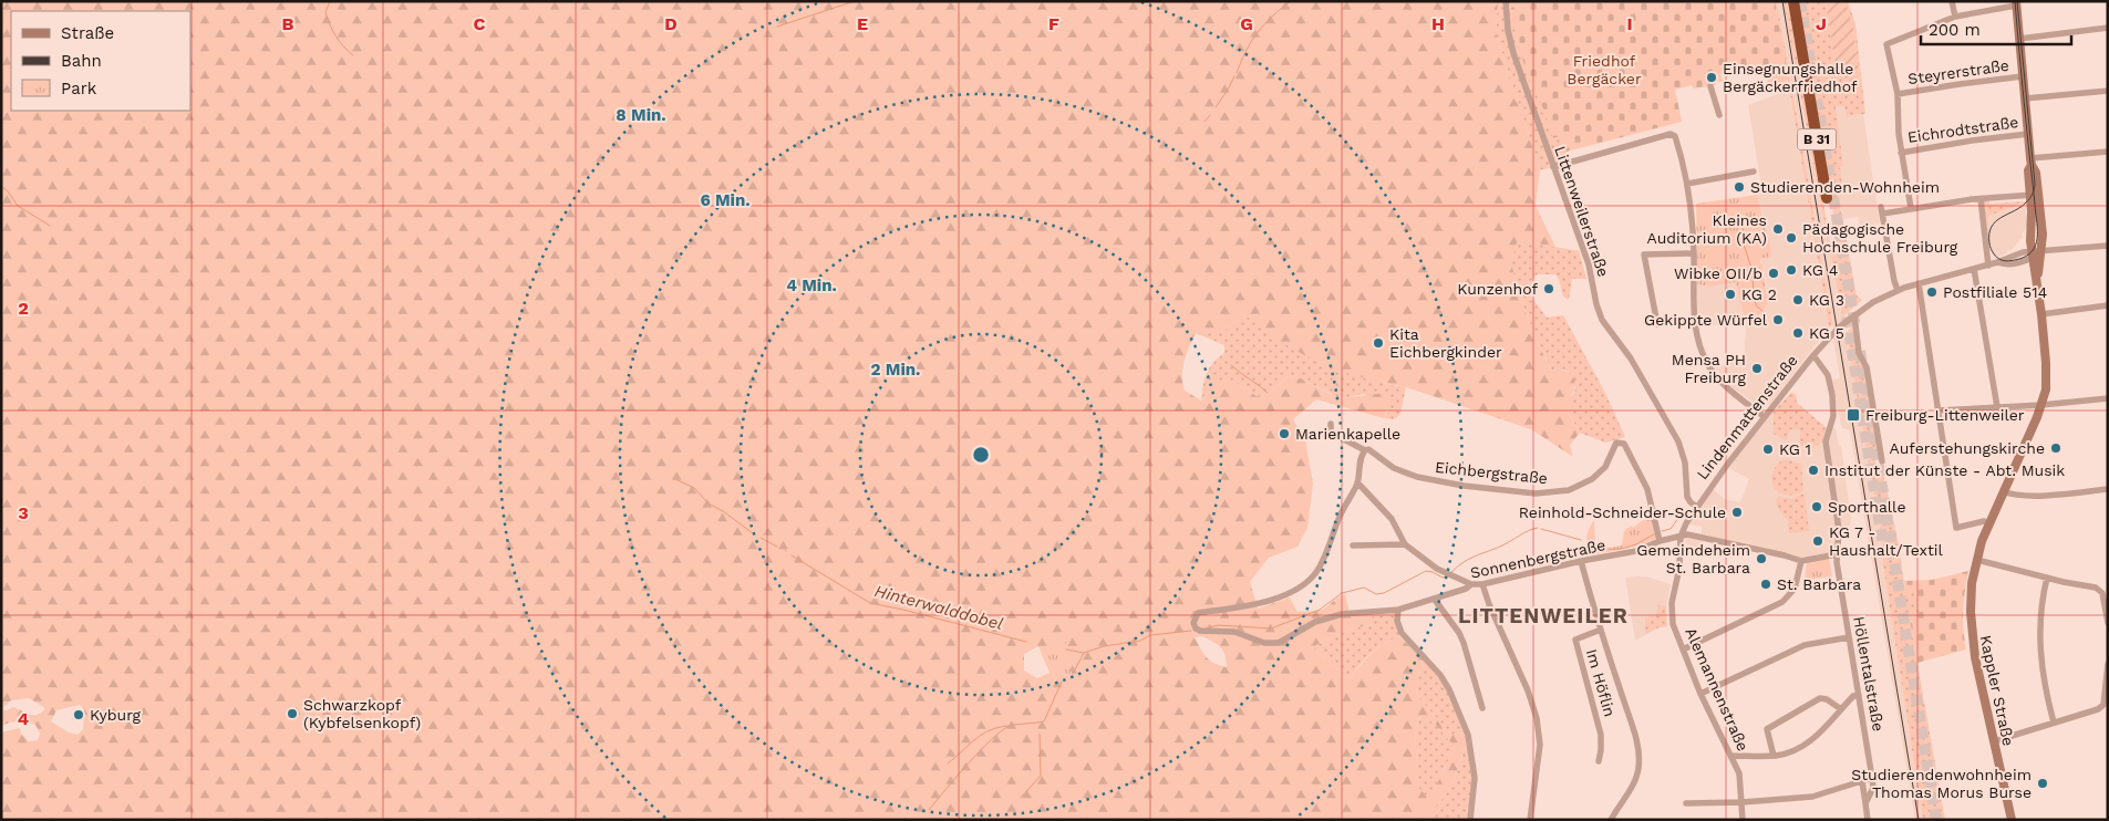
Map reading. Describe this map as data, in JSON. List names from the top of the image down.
{
  "streets": {
    "highway": ["B 31"],
    "street": [
      "Steyrerstraße",
      "Eichrodtstraße",
      "Littenweilerstraße",
      "Lindenmattenstraße",
      "Eichbergstraße",
      "Sonnenbergstraße",
      "Höllentalstraße",
      "Im Höflin",
      "Alemannenstraße",
      "Kappler Straße"
    ]
  },
  "crossings": [
    ["Littenweilerstraße", "Lindenmattenstraße"],
    ["Lindenmattenstraße", "Sonnenbergstraße"],
    ["Lindenmattenstraße", "Höllentalstraße"],
    ["Lindenmattenstraße", "Alemannenstraße"],
    ["Lindenmattenstraße", "Kappler Straße"],
    ["Eichbergstraße", "Sonnenbergstraße"],
    ["Sonnenbergstraße", "Alemannenstraße"]
  ],
  "districts": ["LITTENWEILER"],
  "water": ["Hinterwalddobel"],
  "parks": ["Friedhof Bergäcker"],
  "places": {
    "other": [
      "Einsegnungshalle Bergäckerfriedhof",
      "Studierenden-Wohnheim",
      "Kleines Auditorium (KA)",
      "Pädagogische Hochschule Freiburg",
      "KG 4",
      "Wibke OII/b",
      "Kunzenhof",
      "Postfiliale 514",
      "KG 2",
      "KG 3",
      "Gekippte Würfel",
      "KG 5",
      "Kita Eichbergkinder",
      "Mensa PH Freiburg",
      "Marienkapelle",
      "Auferstehungskirche",
      "KG 1",
      "Institut der Künste - Abt. Musik",
      "Sporthalle",
      "Reinhold-Schneider-Schule",
      "KG 7 - Haushalt/Textil",
      "Gemeindeheim St. Barbara",
      "St. Barbara",
      "Schwarzkopf (Kybfelsenkopf)",
      "Kyburg",
      "Studierendenwohnheim Thomas Morus Burse"
    ],
    "transit": ["Freiburg-Littenweiler"]
  },
  "legend": ["Straße", "Bahn", "Park"],
  "scale_bar": "200 m",
  "grid": {
    "columns": [
      "B",
      "C",
      "D",
      "E",
      "F",
      "G",
      "H",
      "I",
      "J"
    ],
    "rows": ["2", "3", "4"]
  },
  "rings": [
    "8 Min.",
    "6 Min.",
    "4 Min.",
    "2 Min."
  ]
}
